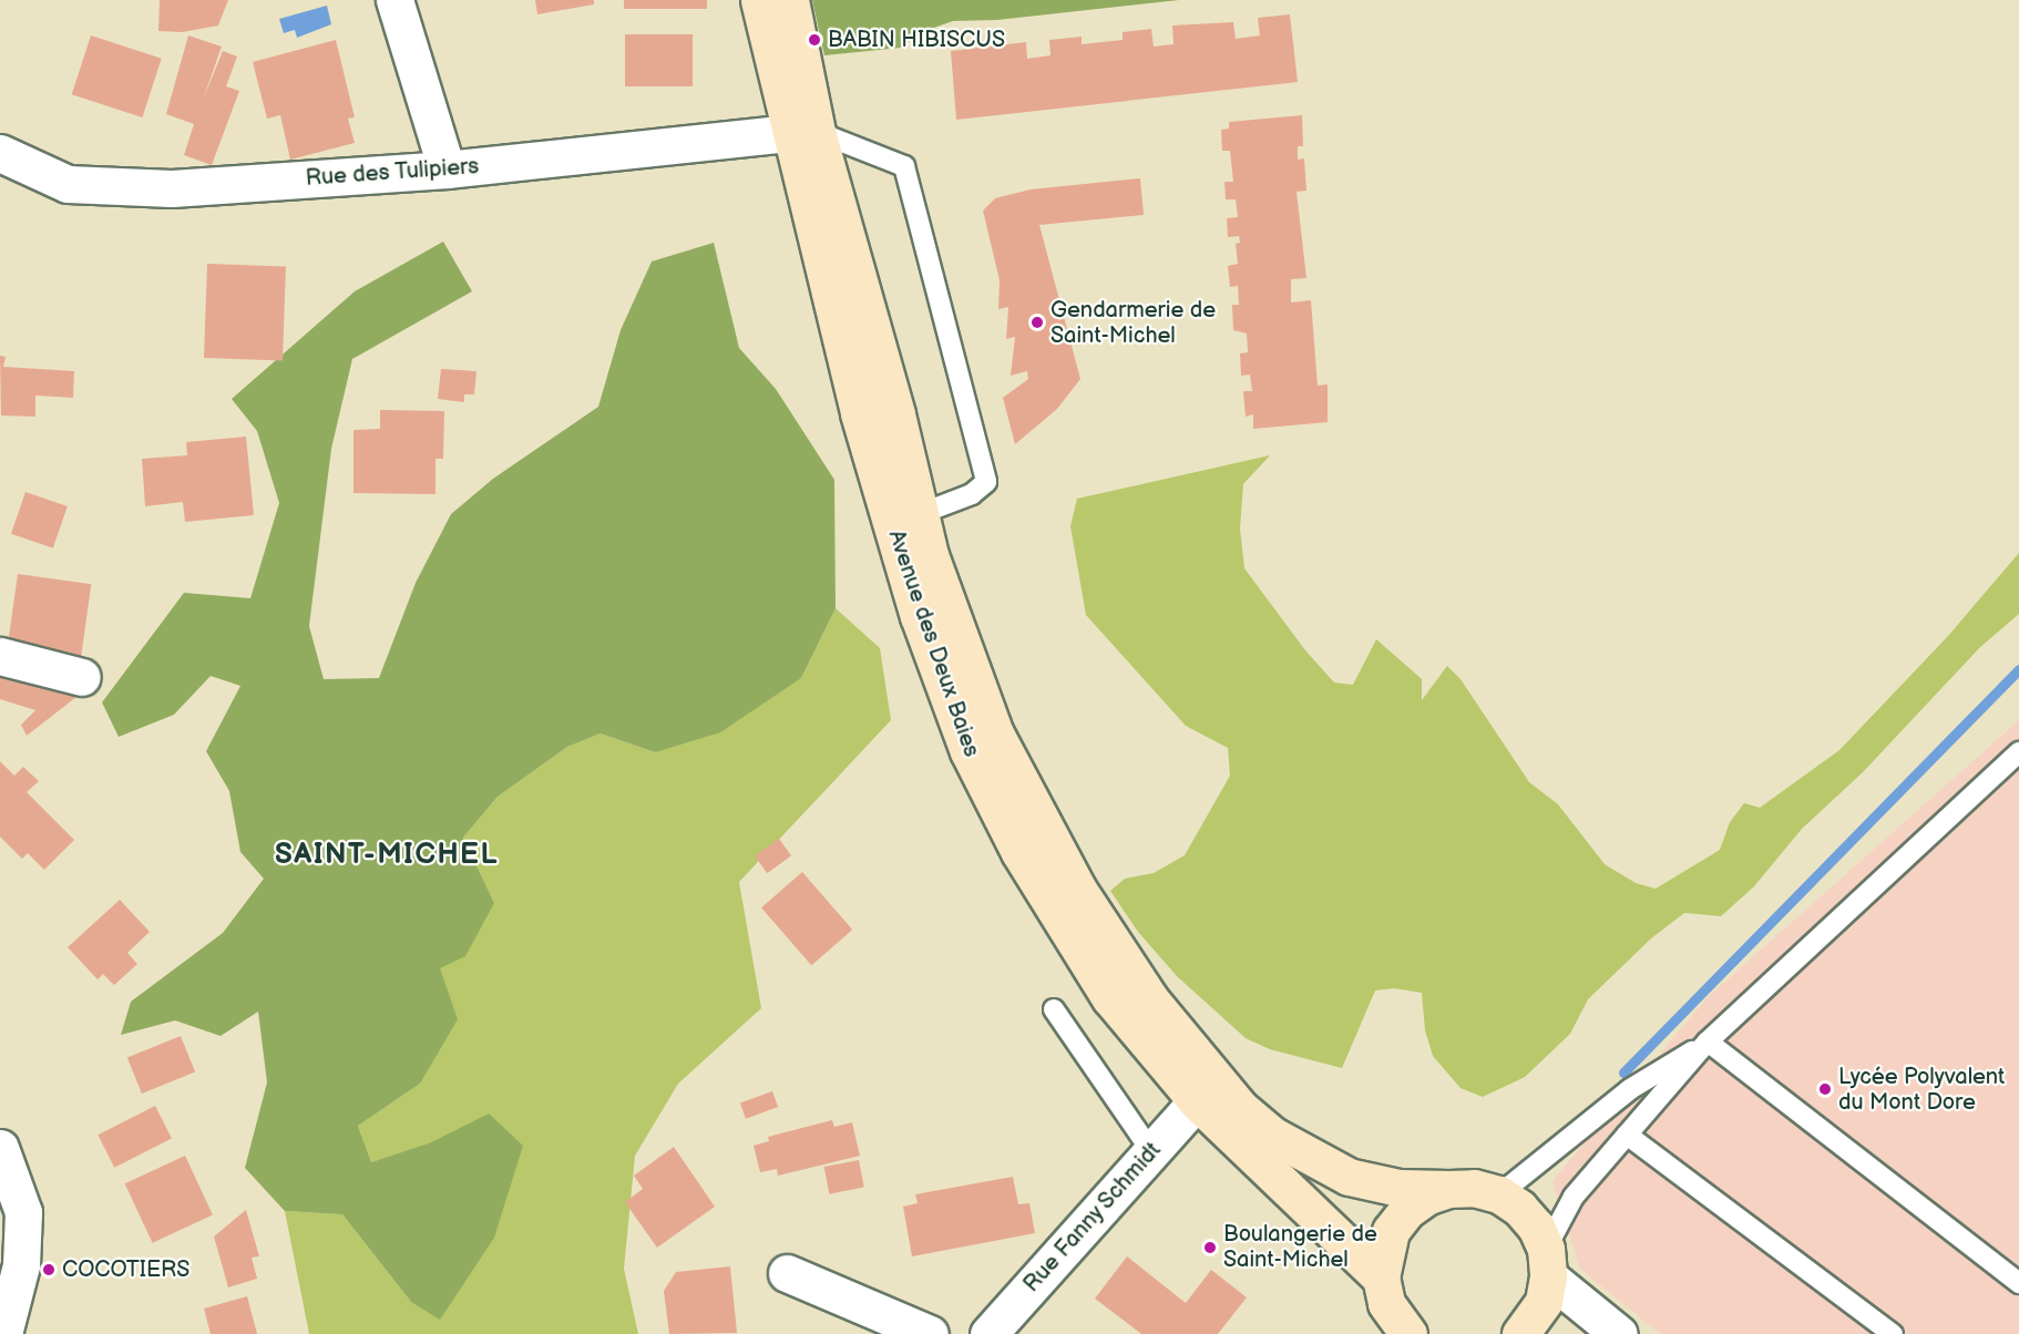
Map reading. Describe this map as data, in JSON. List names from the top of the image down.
{
  "streets": {
    "main road": ["Avenue des Deux Baies"],
    "street": ["Rue des Tulipiers", "Rue Fanny Schmidt"]
  },
  "crossings": [
    ["Rue des Tulipiers", "Avenue des Deux Baies"],
    ["Avenue des Deux Baies", "Rue Fanny Schmidt"]
  ],
  "districts": ["SAINT-MICHEL"],
  "places": [
    "BABIN HIBISCUS",
    "Gendarmerie de Saint-Michel",
    "Lycée Polyvalent du Mont Dore",
    "Boulangerie de Saint-Michel",
    "COCOTIERS"
  ]
}
